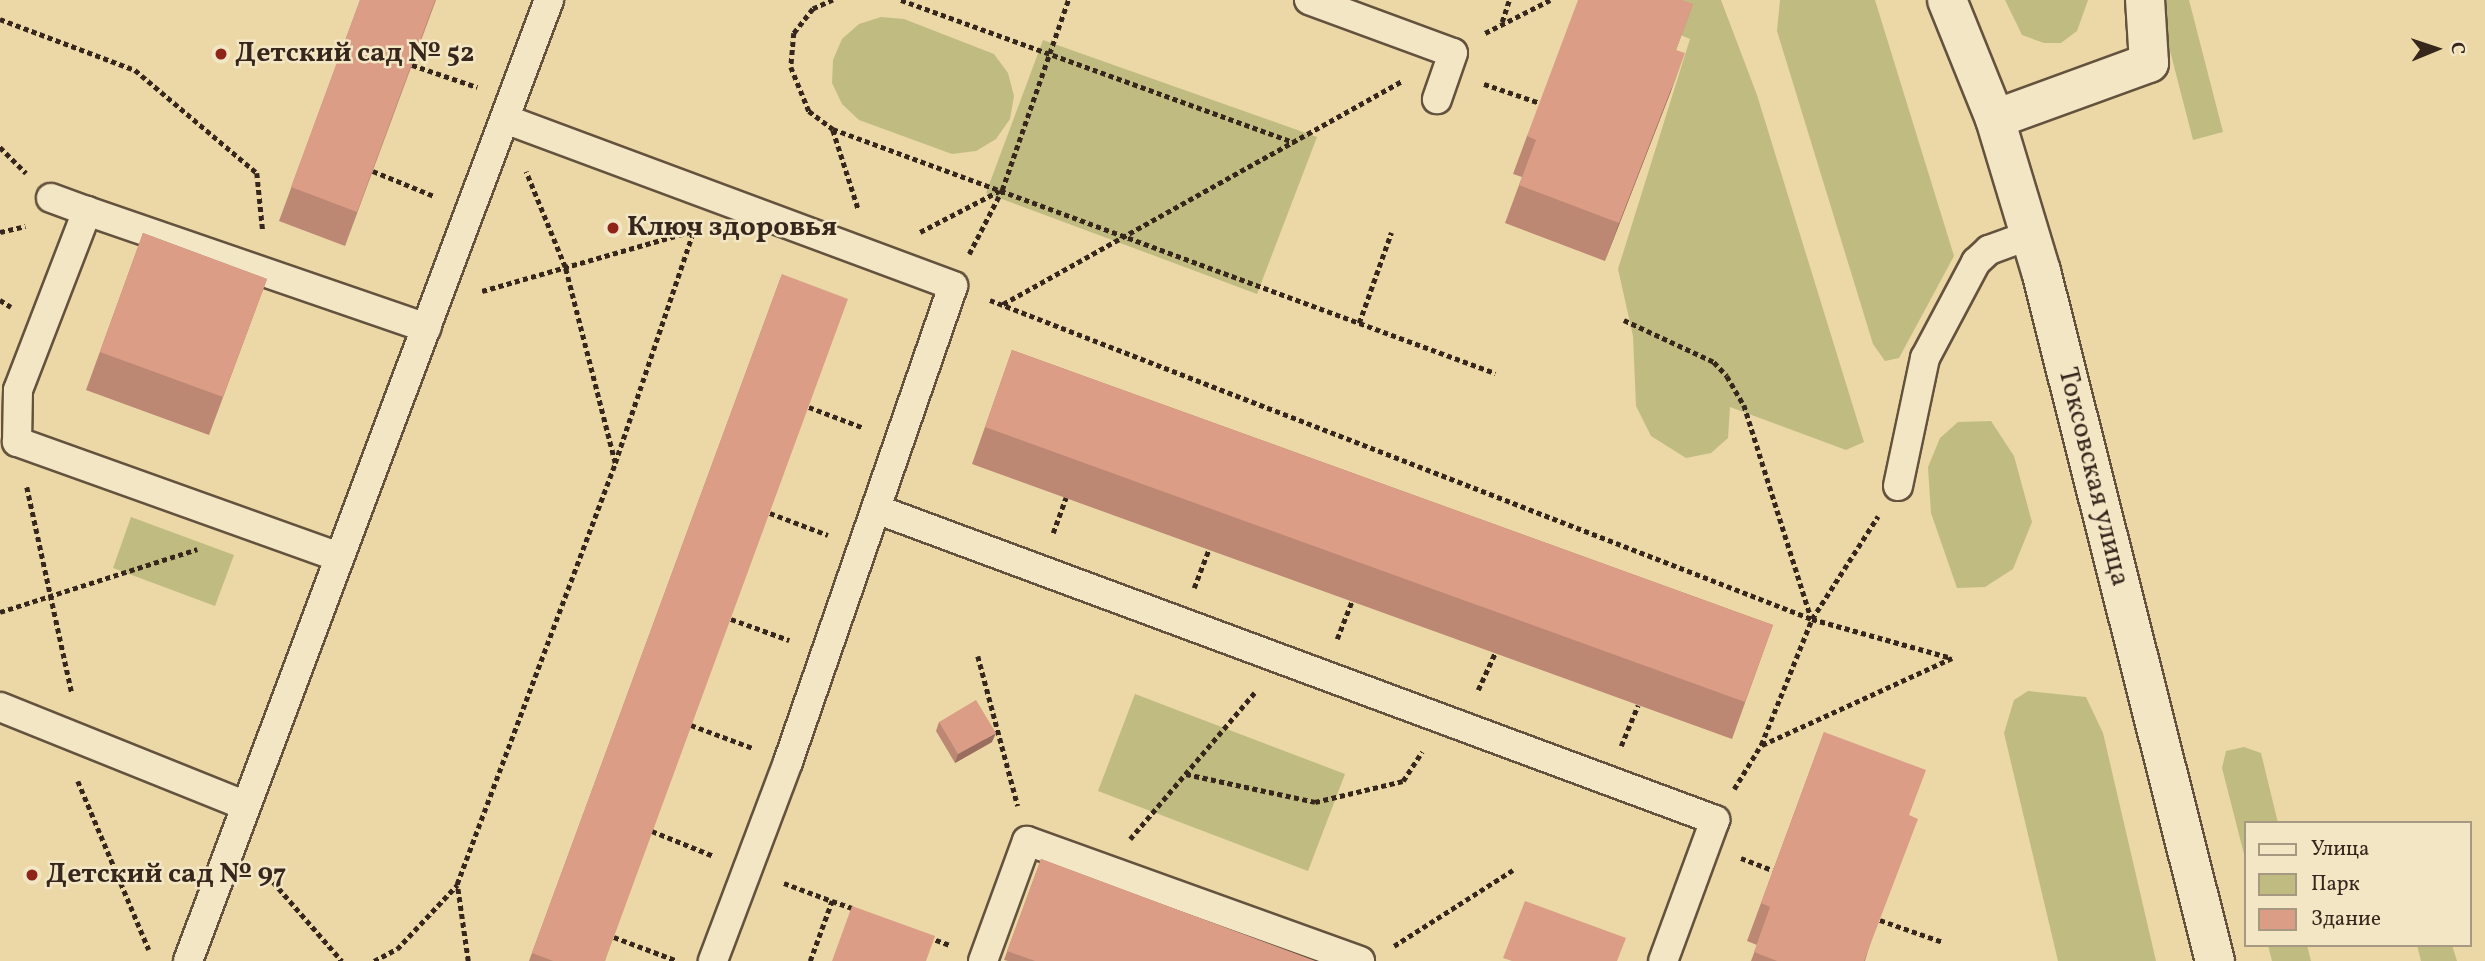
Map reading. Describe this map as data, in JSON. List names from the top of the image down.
{
  "streets": {
    "street": ["Токсовская улица"]
  },
  "places": ["Детский сад № 52", "Ключ здоровья", "Детский сад № 97"],
  "legend": ["Улица", "Парк", "Здание"],
  "north": "right"
}
